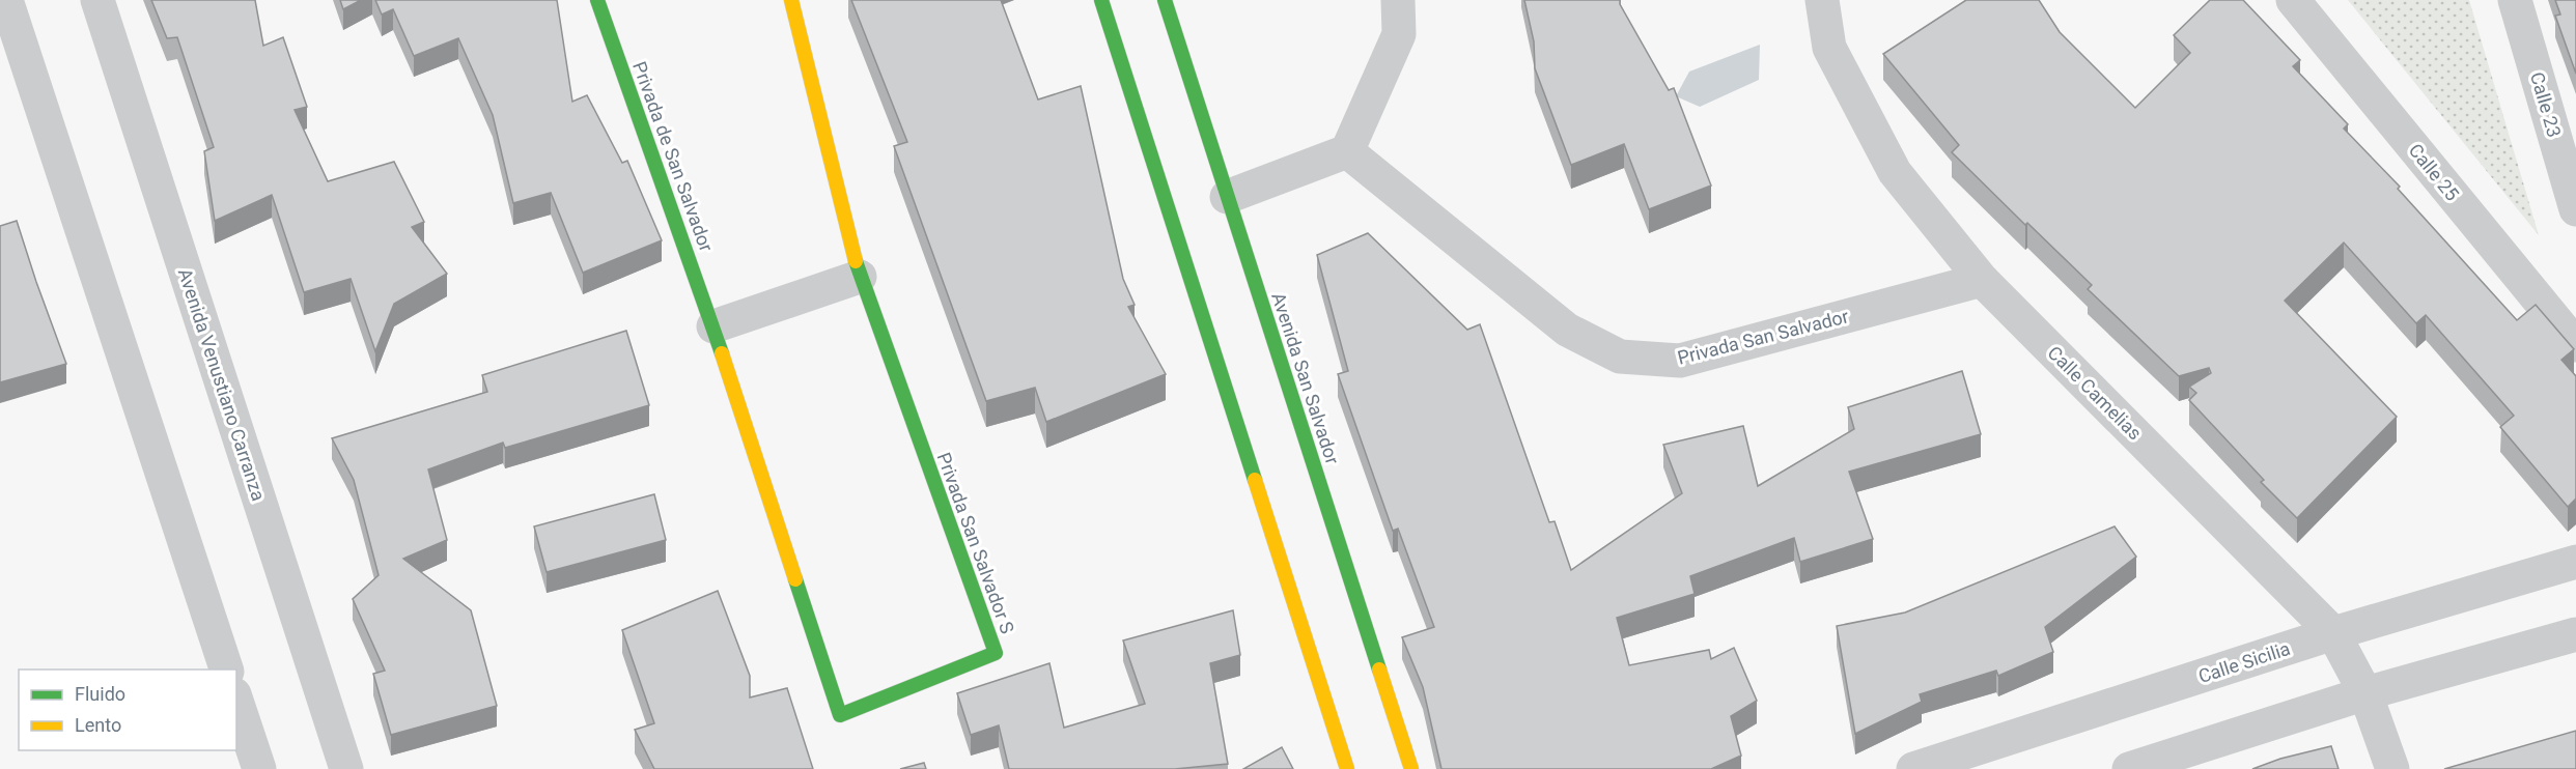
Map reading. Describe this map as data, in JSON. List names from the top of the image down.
{
  "streets": {
    "main road": ["Privada de San Salvador", "Avenida San Salvador", "Privada San Salvador S"],
    "street": [
      "Calle 23",
      "Calle 25",
      "Privada San Salvador",
      "Avenida Venustiano Carranza",
      "Calle Camelias",
      "Calle Sicilia"
    ]
  },
  "crossings": [
    ["Privada de San Salvador", "Privada San Salvador S"],
    ["Privada San Salvador", "Calle Camelias"],
    ["Calle Camelias", "Calle Sicilia"]
  ],
  "legend": ["Fluido", "Lento"]
}
